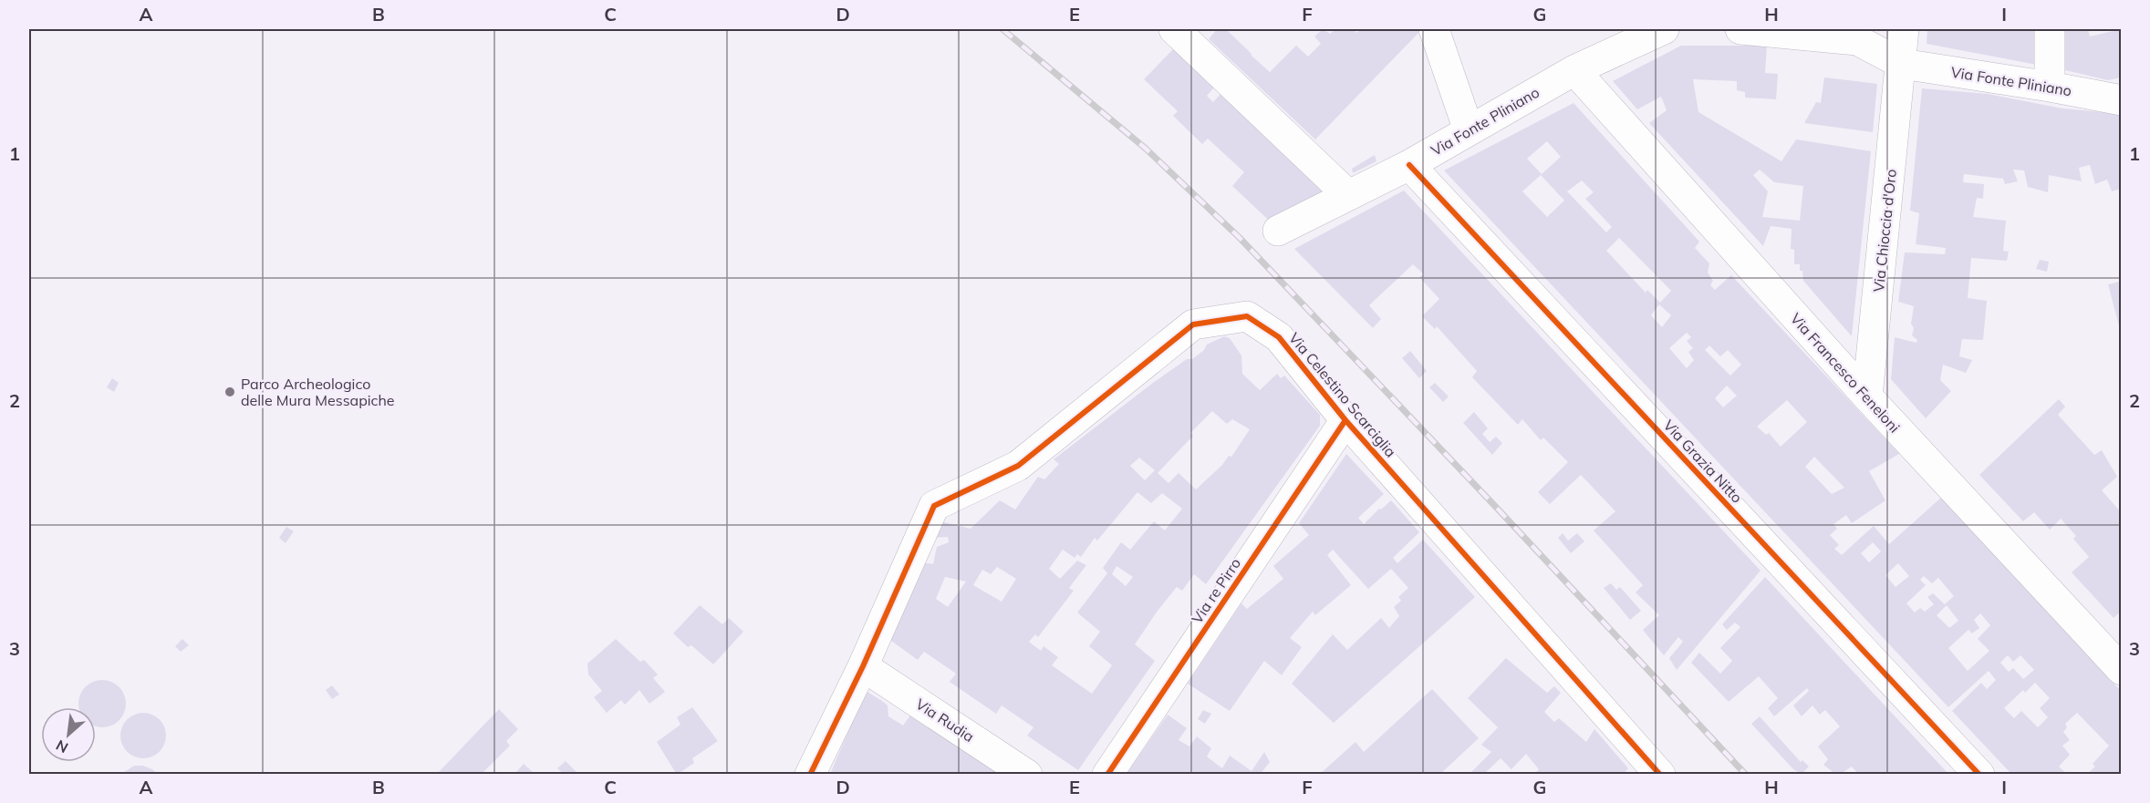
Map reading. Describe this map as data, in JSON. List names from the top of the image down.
{
  "streets": {
    "street": [
      "Via Fonte Pliniano",
      "Via Chioccia d'Oro",
      "Via Francesco Feneloni",
      "Via Celestino Scarciglia",
      "Via Grazia Nitto",
      "Via re Pirro",
      "Via Rudia"
    ]
  },
  "crossings": [
    ["Via Fonte Pliniano", "Via Chioccia d'Oro"],
    ["Via Fonte Pliniano", "Via Francesco Feneloni"],
    ["Via Fonte Pliniano", "Via Grazia Nitto"],
    ["Via Chioccia d'Oro", "Via Francesco Feneloni"],
    ["Via Celestino Scarciglia", "Via re Pirro"],
    ["Via Celestino Scarciglia", "Via Rudia"]
  ],
  "places": ["Parco Archeologico delle Mura Messapiche"],
  "north": "bottom left",
  "grid": {
    "columns": [
      "A",
      "B",
      "C",
      "D",
      "E",
      "F",
      "G",
      "H",
      "I"
    ],
    "rows": ["1", "2", "3"]
  }
}
